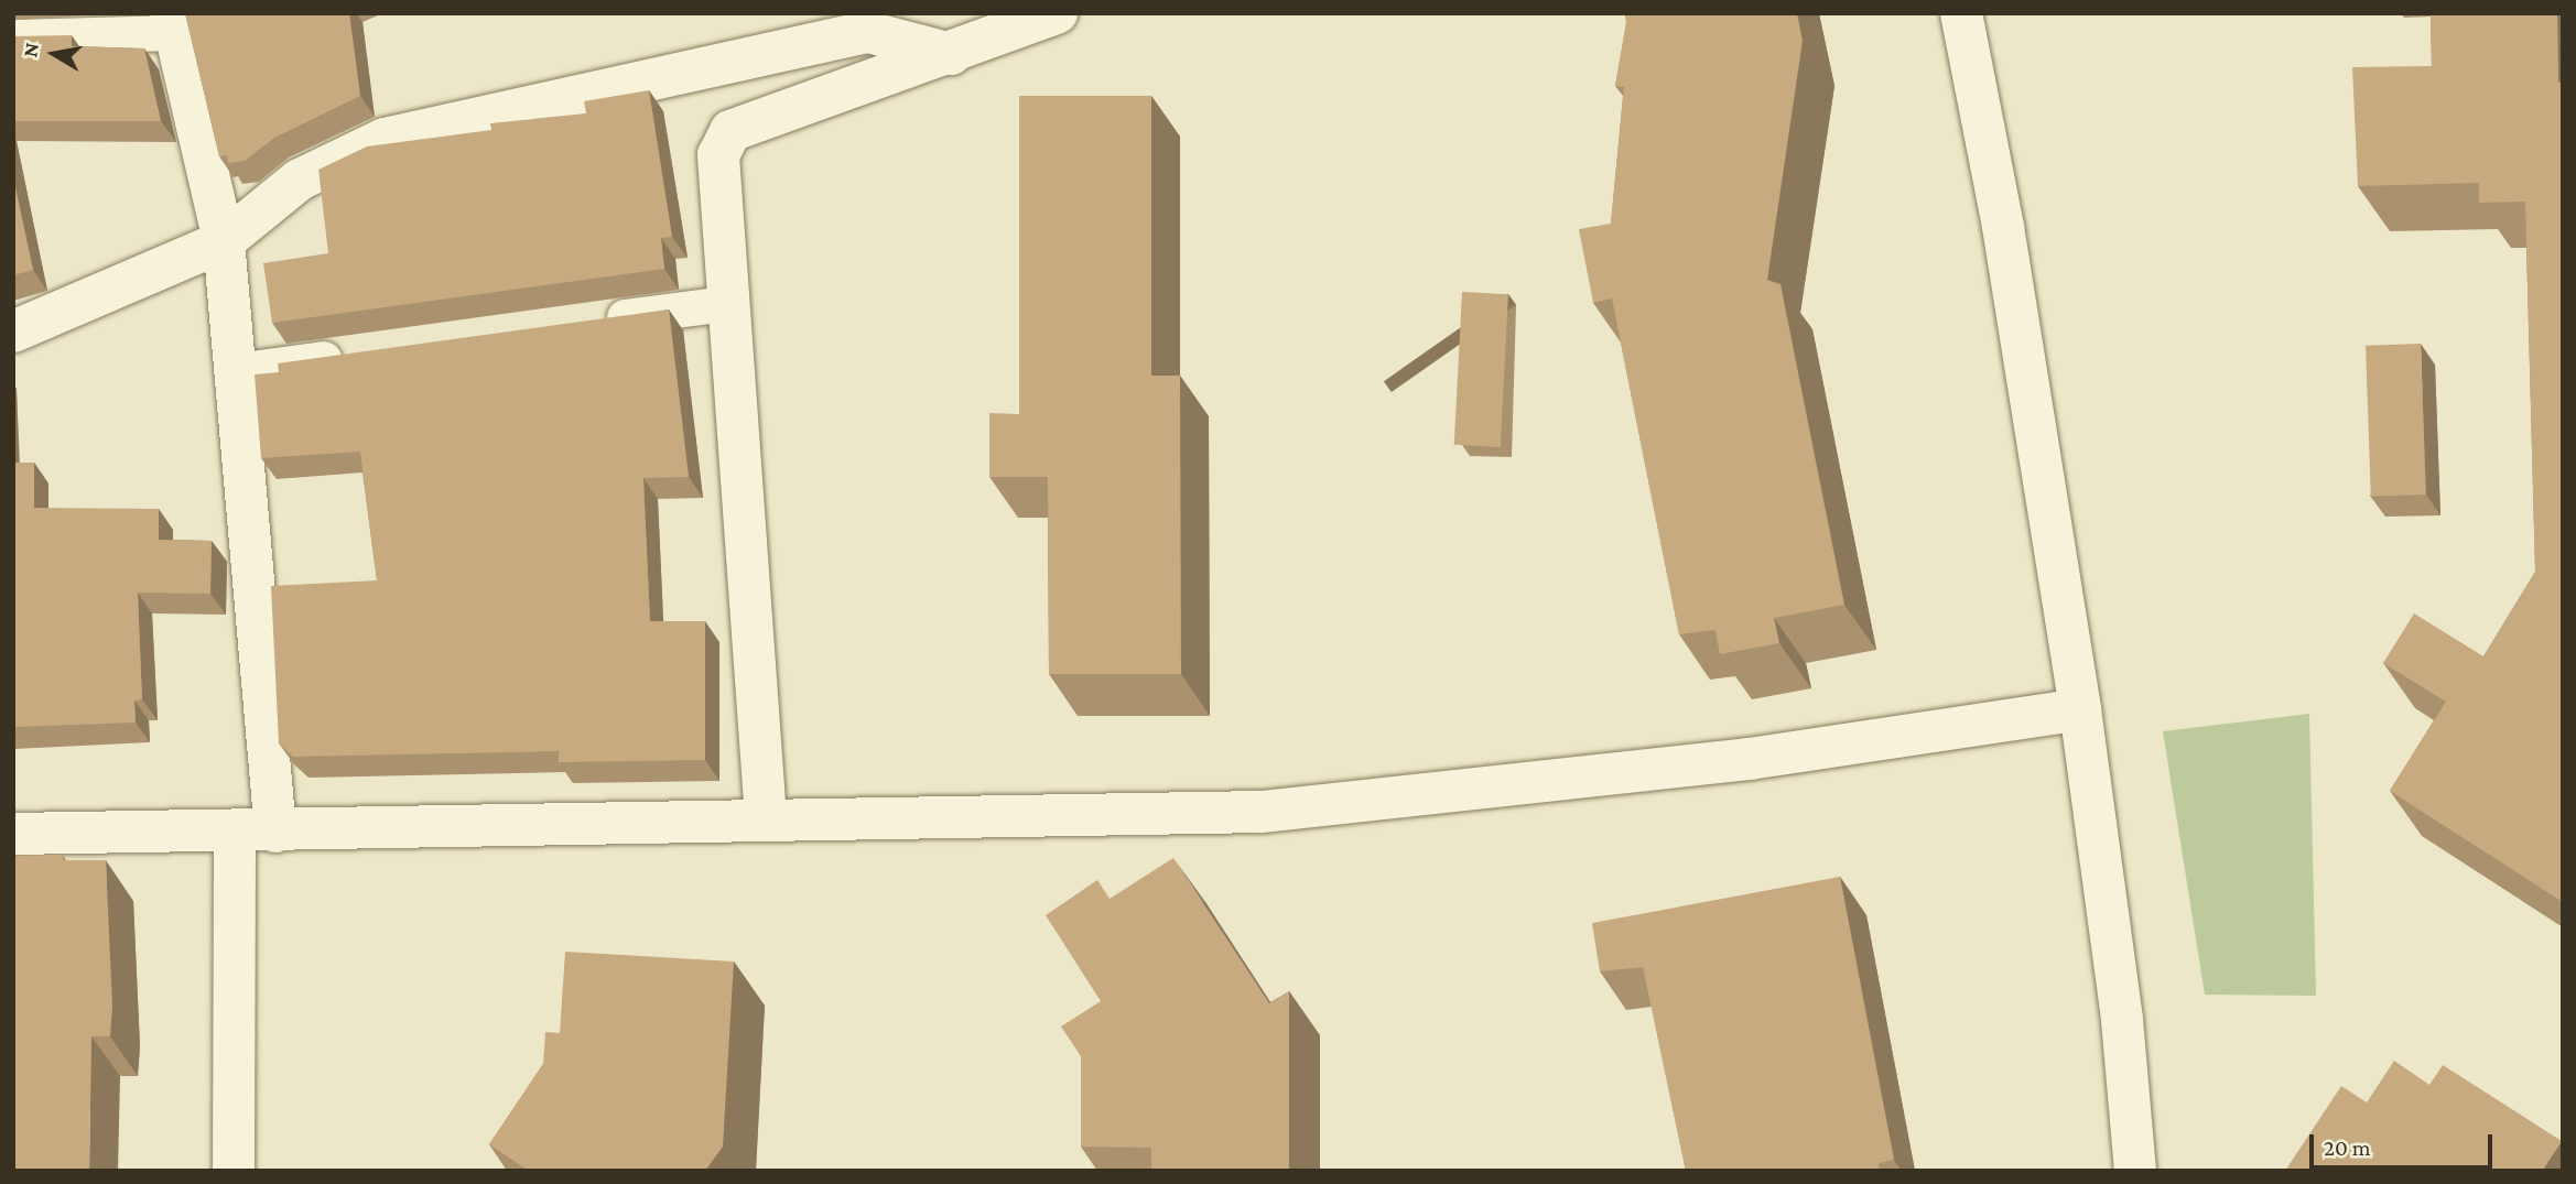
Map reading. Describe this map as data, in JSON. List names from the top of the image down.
{
  "scale_bar": "20 m",
  "north": "left"
}
